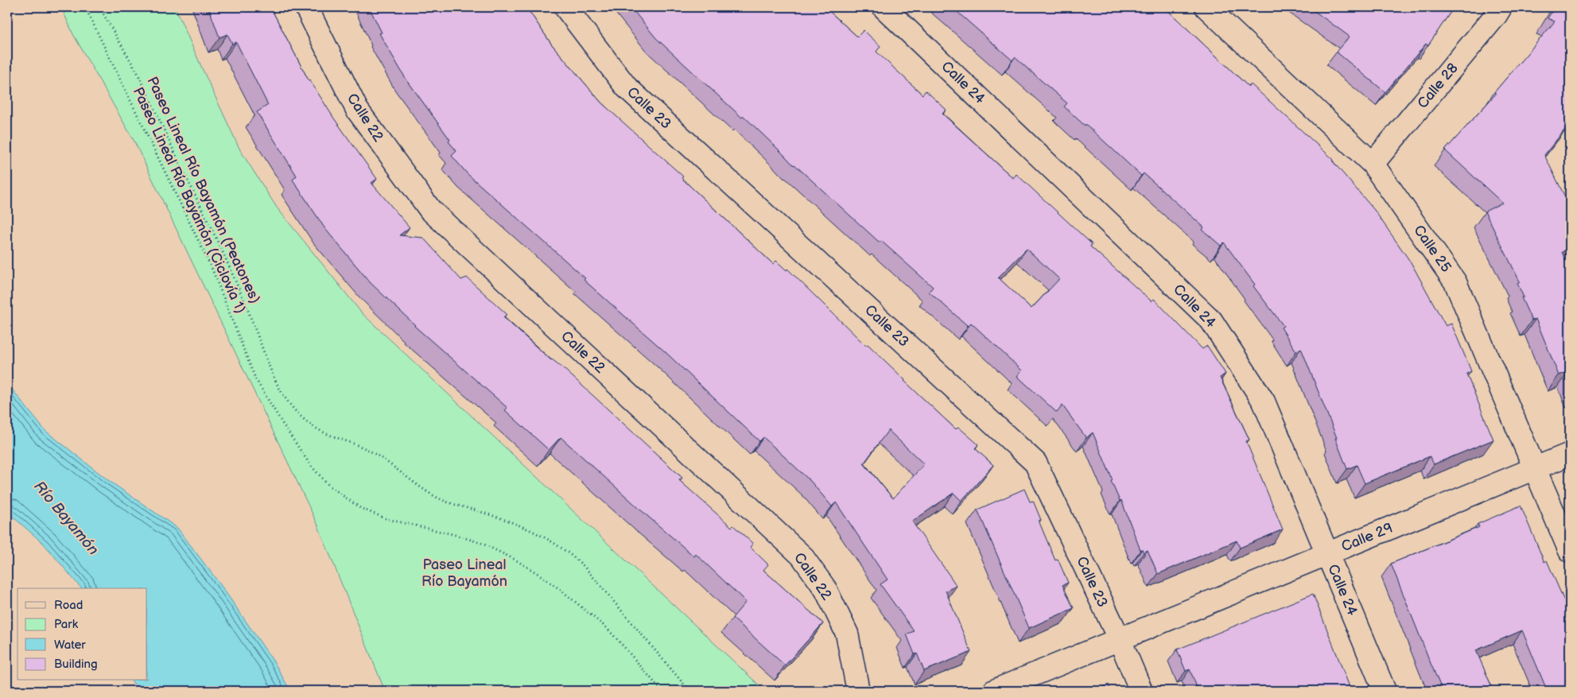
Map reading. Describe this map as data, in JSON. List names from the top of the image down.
{
  "streets": {
    "street": [
      "Calle 24",
      "Calle 28",
      "Calle 23",
      "Calle 22",
      "Calle 25",
      "Calle 29"
    ],
    "path": ["Paseo Lineal Río Bayamón (Peatones)", "Paseo Lineal Río Bayamón (Ciclovía 1)"]
  },
  "crossings": [
    ["Calle 24", "Calle 29"],
    ["Calle 28", "Calle 25"],
    ["Calle 23", "Calle 29"],
    ["Calle 25", "Calle 29"]
  ],
  "water": ["Río Bayamón"],
  "parks": ["Paseo Lineal Río Bayamón"],
  "legend": [
    "Road",
    "Park",
    "Water",
    "Building"
  ]
}
